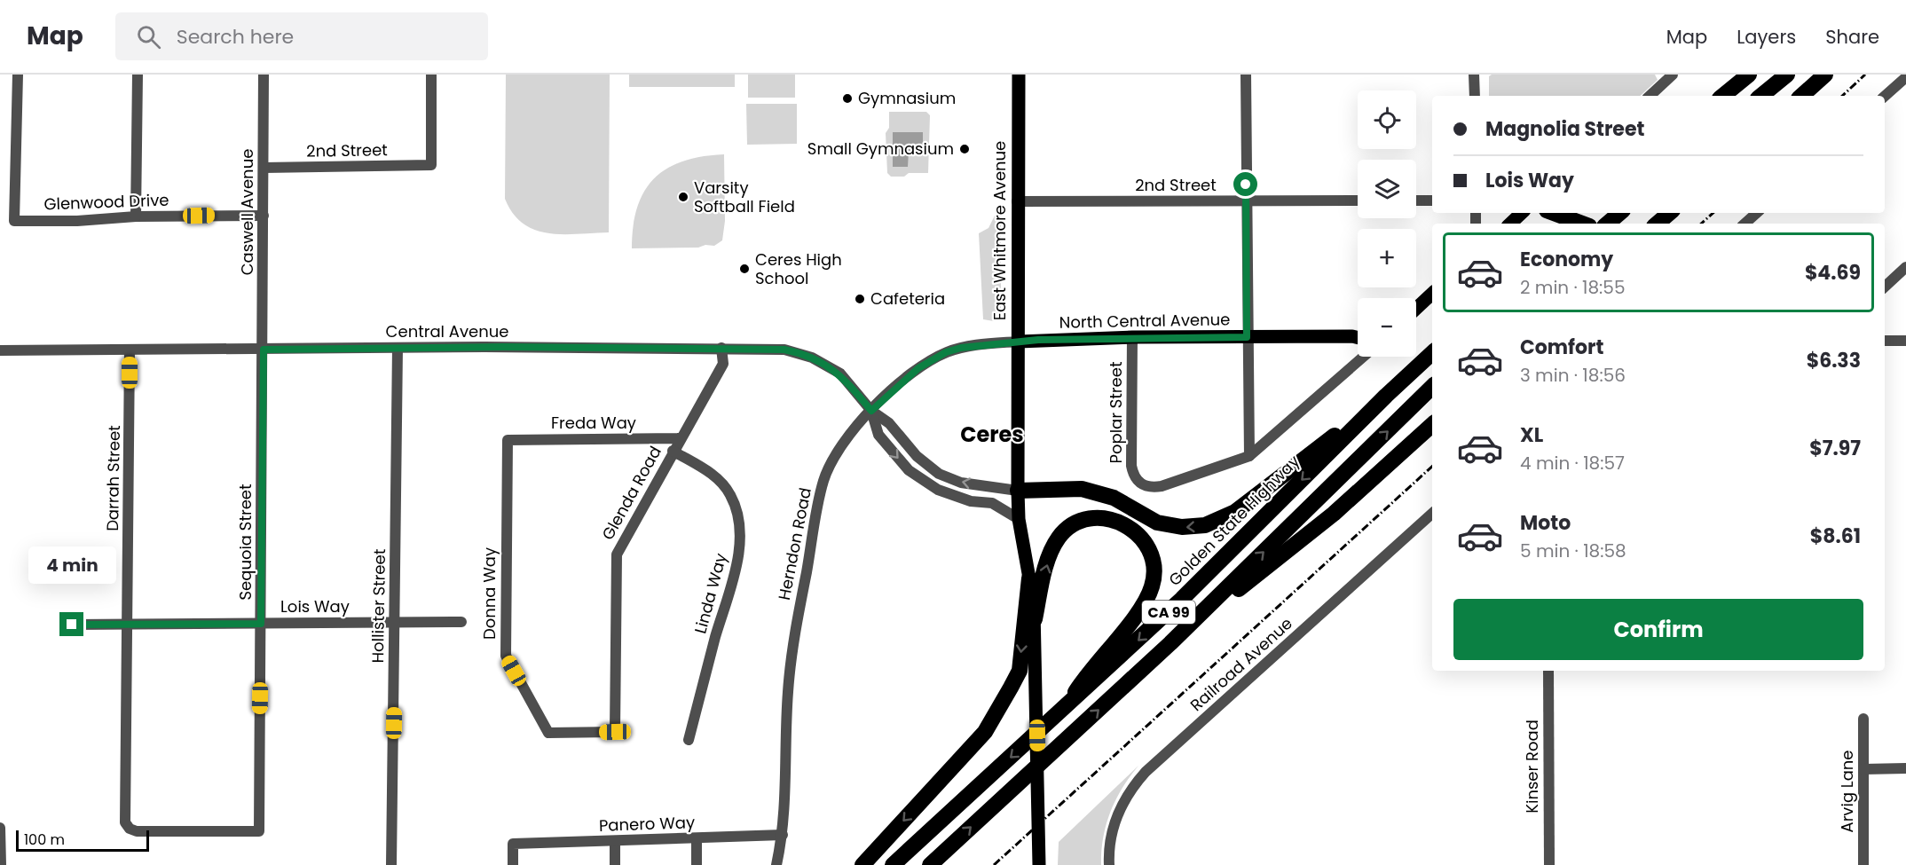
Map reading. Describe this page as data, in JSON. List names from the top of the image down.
{
  "streets": {
    "highway": ["Golden State Highway", "CA 99"],
    "main road": ["East Whitmore Avenue", "North Central Avenue"],
    "street": [
      "2nd Street",
      "Glenwood Drive",
      "Caswell Avenue",
      "Central Avenue",
      "Poplar Street",
      "Freda Way",
      "Darrah Street",
      "Glenda Road",
      "Sequoia Street",
      "Herndon Road",
      "Donna Way",
      "Linda Way",
      "Hollister Street",
      "Lois Way",
      "Railroad Avenue",
      "Kinser Road",
      "Arvig Lane",
      "Panero Way"
    ]
  },
  "crossings": [
    ["2nd Street", "Caswell Avenue"],
    ["2nd Street", "East Whitmore Avenue"],
    ["Glenwood Drive", "Caswell Avenue"],
    ["Caswell Avenue", "Central Avenue"],
    ["Caswell Avenue", "Sequoia Street"],
    ["East Whitmore Avenue", "North Central Avenue"],
    ["East Whitmore Avenue", "Herndon Road"],
    ["North Central Avenue", "Poplar Street"],
    ["North Central Avenue", "Herndon Road"],
    ["Central Avenue", "Darrah Street"],
    ["Central Avenue", "Glenda Road"],
    ["Central Avenue", "Sequoia Street"],
    ["Central Avenue", "Herndon Road"],
    ["Central Avenue", "Hollister Street"],
    ["Freda Way", "Glenda Road"],
    ["Freda Way", "Donna Way"],
    ["Darrah Street", "Sequoia Street"],
    ["Darrah Street", "Lois Way"],
    ["Glenda Road", "Donna Way"],
    ["Glenda Road", "Linda Way"],
    ["Sequoia Street", "Lois Way"],
    ["Herndon Road", "Panero Way"],
    ["Hollister Street", "Lois Way"]
  ],
  "districts": ["Ceres"],
  "places": [
    "Gymnasium",
    "Small Gymnasium",
    "Varsity Softball Field",
    "Ceres High School",
    "Cafeteria"
  ],
  "scale_bar": "100 m",
  "page": {
    "header": "Map",
    "search": "Search here",
    "nav": ["Map", "Layers", "Share"],
    "map_buttons": ["+", "−"],
    "banner": ["Magnolia Street", "Lois Way"],
    "list": [
      {
        "name": "Economy",
        "note": "2 min · 18:55",
        "value": "$4.69"
      },
      {
        "name": "Comfort",
        "note": "3 min · 18:56",
        "value": "$6.33"
      },
      {
        "name": "XL",
        "note": "4 min · 18:57",
        "value": "$7.97"
      },
      {
        "name": "Moto",
        "note": "5 min · 18:58",
        "value": "$8.61"
      }
    ],
    "bubble": "4 min",
    "buttons": "Confirm",
    "scale": "100 m"
  }
}
